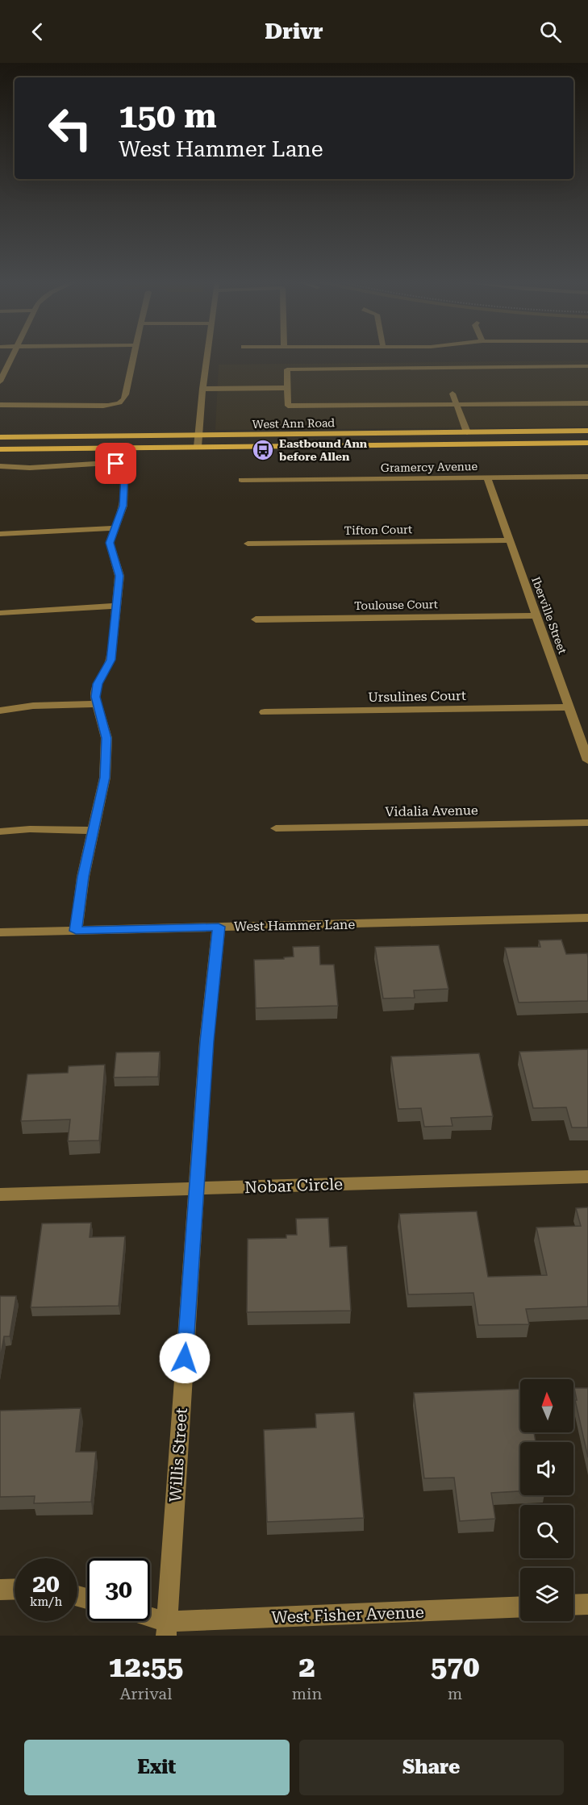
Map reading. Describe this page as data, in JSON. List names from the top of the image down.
{
  "streets": {
    "main road": ["West Ann Road"],
    "street": [
      "Gramercy Avenue",
      "Tifton Court",
      "Toulouse Court",
      "Iberville Street",
      "Ursulines Court",
      "Vidalia Avenue",
      "West Hammer Lane",
      "Nobar Circle",
      "Willis Street",
      "West Fisher Avenue"
    ]
  },
  "crossings": [
    ["Gramercy Avenue", "Iberville Street"],
    ["Tifton Court", "Iberville Street"],
    ["Toulouse Court", "Iberville Street"],
    ["Iberville Street", "Ursulines Court"],
    ["West Hammer Lane", "Willis Street"],
    ["Nobar Circle", "Willis Street"],
    ["Willis Street", "West Fisher Avenue"]
  ],
  "places": {
    "bus stop": ["Eastbound Ann before Allen"]
  },
  "north": "top",
  "page": {
    "header": "Drivr",
    "turn": ["150 m", "West Hammer Lane"],
    "speed": "20 km/h",
    "limit": "30",
    "eta": [
      "12:55",
      "Arrival",
      "2",
      "min",
      "570",
      "m"
    ],
    "buttons": ["Exit", "Share"]
  }
}
